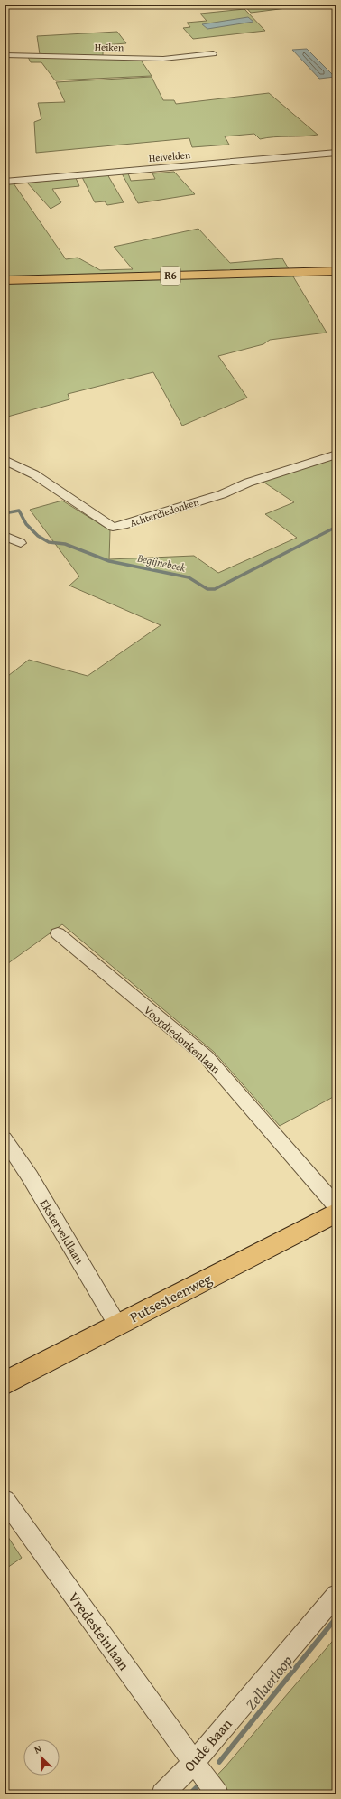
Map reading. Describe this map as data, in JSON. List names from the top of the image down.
{
  "streets": {
    "main road": ["R6", "Putsesteenweg"],
    "street": [
      "Heiken",
      "Heivelden",
      "Achterdiedonken",
      "Voordiedonkenlaan",
      "Eksterveldlaan",
      "Vredesteinlaan",
      "Oude Baan"
    ]
  },
  "crossings": [
    ["Eksterveldlaan", "Putsesteenweg"],
    ["Vredesteinlaan", "Oude Baan"]
  ],
  "water": ["Begijnebeek", "Zellaerloop"],
  "north": "top left"
}
